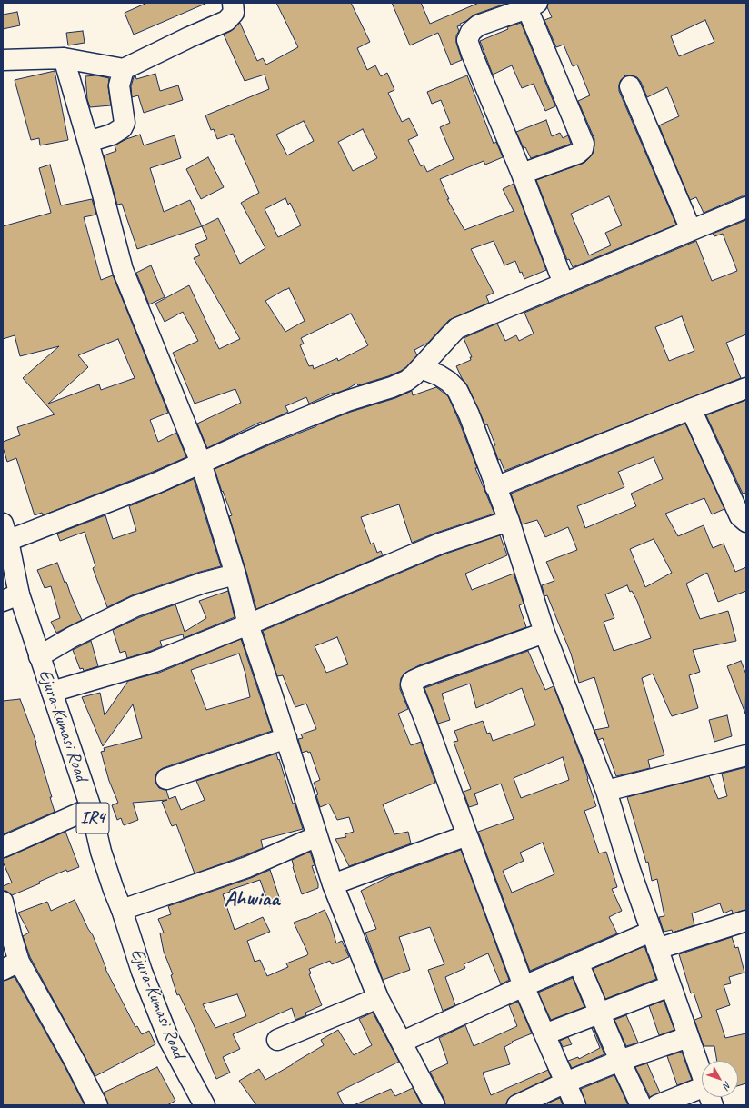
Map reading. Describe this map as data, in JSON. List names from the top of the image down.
{
  "streets": {
    "street": ["Ejura-Kumasi Road", "IR4"]
  },
  "districts": ["Ahwiaa"],
  "north": "bottom right"
}
